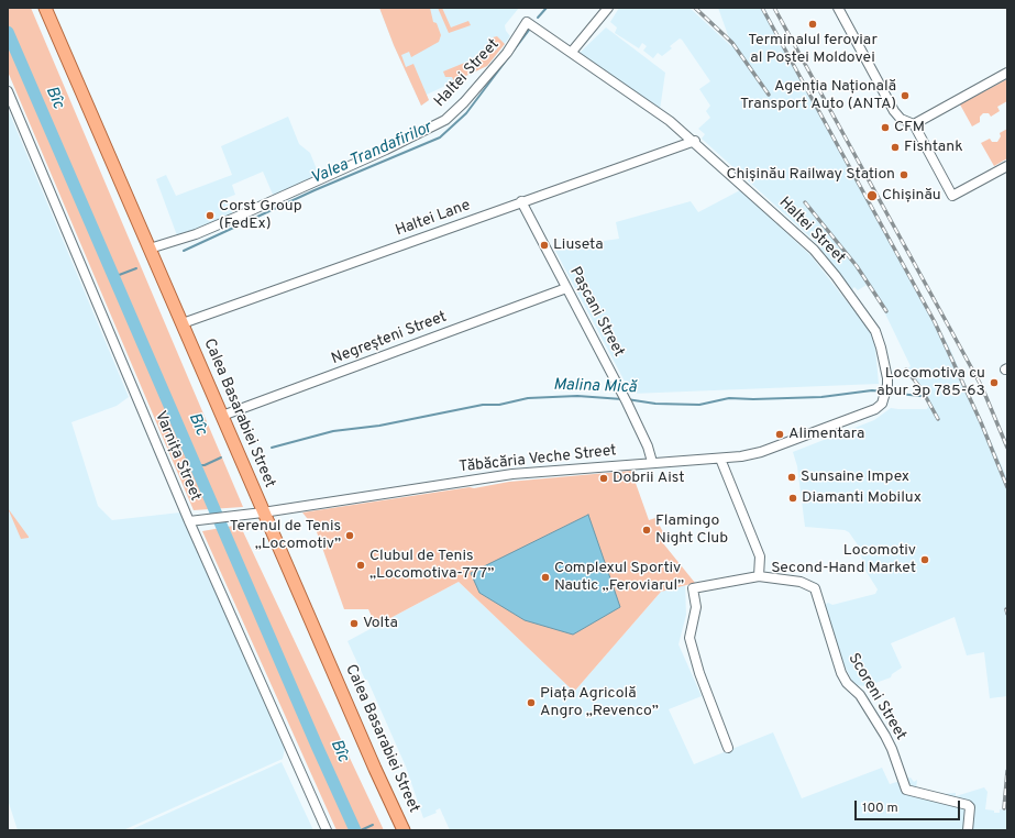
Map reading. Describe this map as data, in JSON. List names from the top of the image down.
{
  "streets": {
    "main road": ["Calea Basarabiei Street"],
    "street": [
      "Haltei Street",
      "Haltei Lane",
      "Pașcani Street",
      "Negreșteni Street",
      "Varnița Street",
      "Tăbăcăria Veche Street",
      "Scoreni Street"
    ]
  },
  "crossings": [
    ["Haltei Street", "Haltei Lane"],
    ["Haltei Street", "Calea Basarabiei Street"],
    ["Haltei Street", "Tăbăcăria Veche Street"],
    ["Haltei Lane", "Pașcani Street"],
    ["Haltei Lane", "Calea Basarabiei Street"],
    ["Pașcani Street", "Negreșteni Street"],
    ["Pașcani Street", "Tăbăcăria Veche Street"],
    ["Negreșteni Street", "Calea Basarabiei Street"],
    ["Calea Basarabiei Street", "Tăbăcăria Veche Street"],
    ["Varnița Street", "Tăbăcăria Veche Street"]
  ],
  "water": ["Bîc", "Valea Trandafirilor", "Malina Mică"],
  "places": [
    "Terminalul feroviar al Poștei Moldovei",
    "Agenția Națională Transport Auto (ANTA)",
    "CFM",
    "Fishtank",
    "Chișinău Railway Station",
    "Chișinău",
    "Corst Group (FedEx)",
    "Liuseta",
    "Locomotiva cu abur Эр 785-63",
    "Alimentara",
    "Sunsaine Impex",
    "Dobrii Aist",
    "Diamanti Mobilux",
    "Flamingo Night Club",
    "Terenul de Tenis „Locomotiv”",
    "Locomotiv Second-Hand Market",
    "Clubul de Tenis „Locomotiva-777”",
    "Complexul Sportiv Nautic „Feroviarul”",
    "Volta",
    "Piața Agricolă Angro „Revenco”"
  ],
  "scale_bar": "100 m"
}
